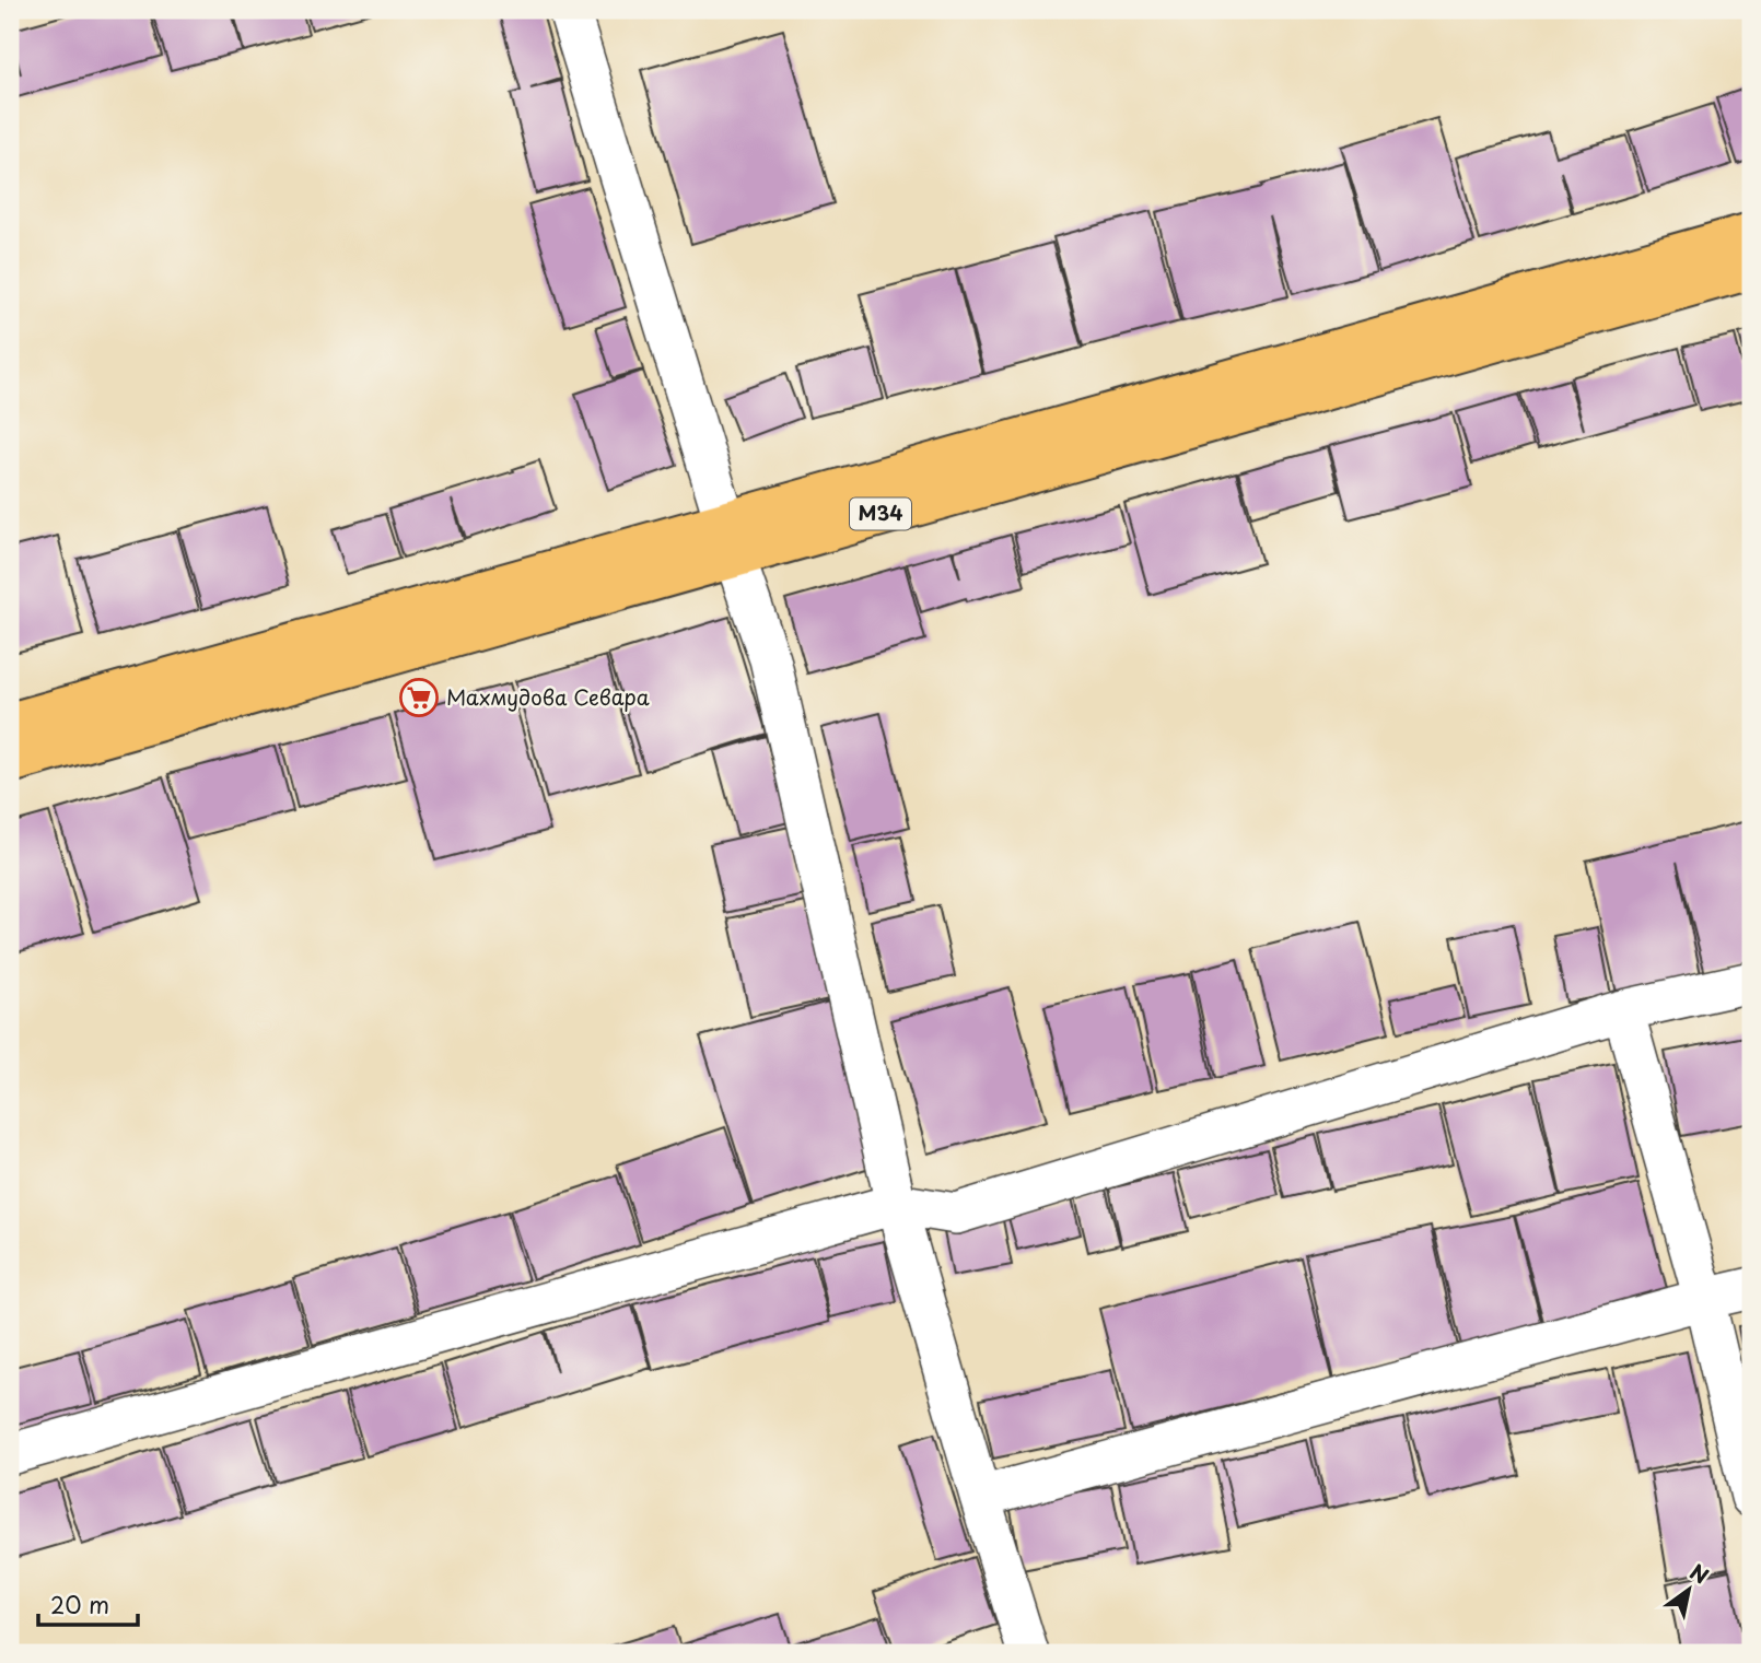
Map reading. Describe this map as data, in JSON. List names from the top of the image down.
{
  "streets": {
    "main road": ["M34"]
  },
  "places": {
    "supermarket": ["Махмудова Севара"]
  },
  "scale_bar": "20 m",
  "north": "top right"
}
